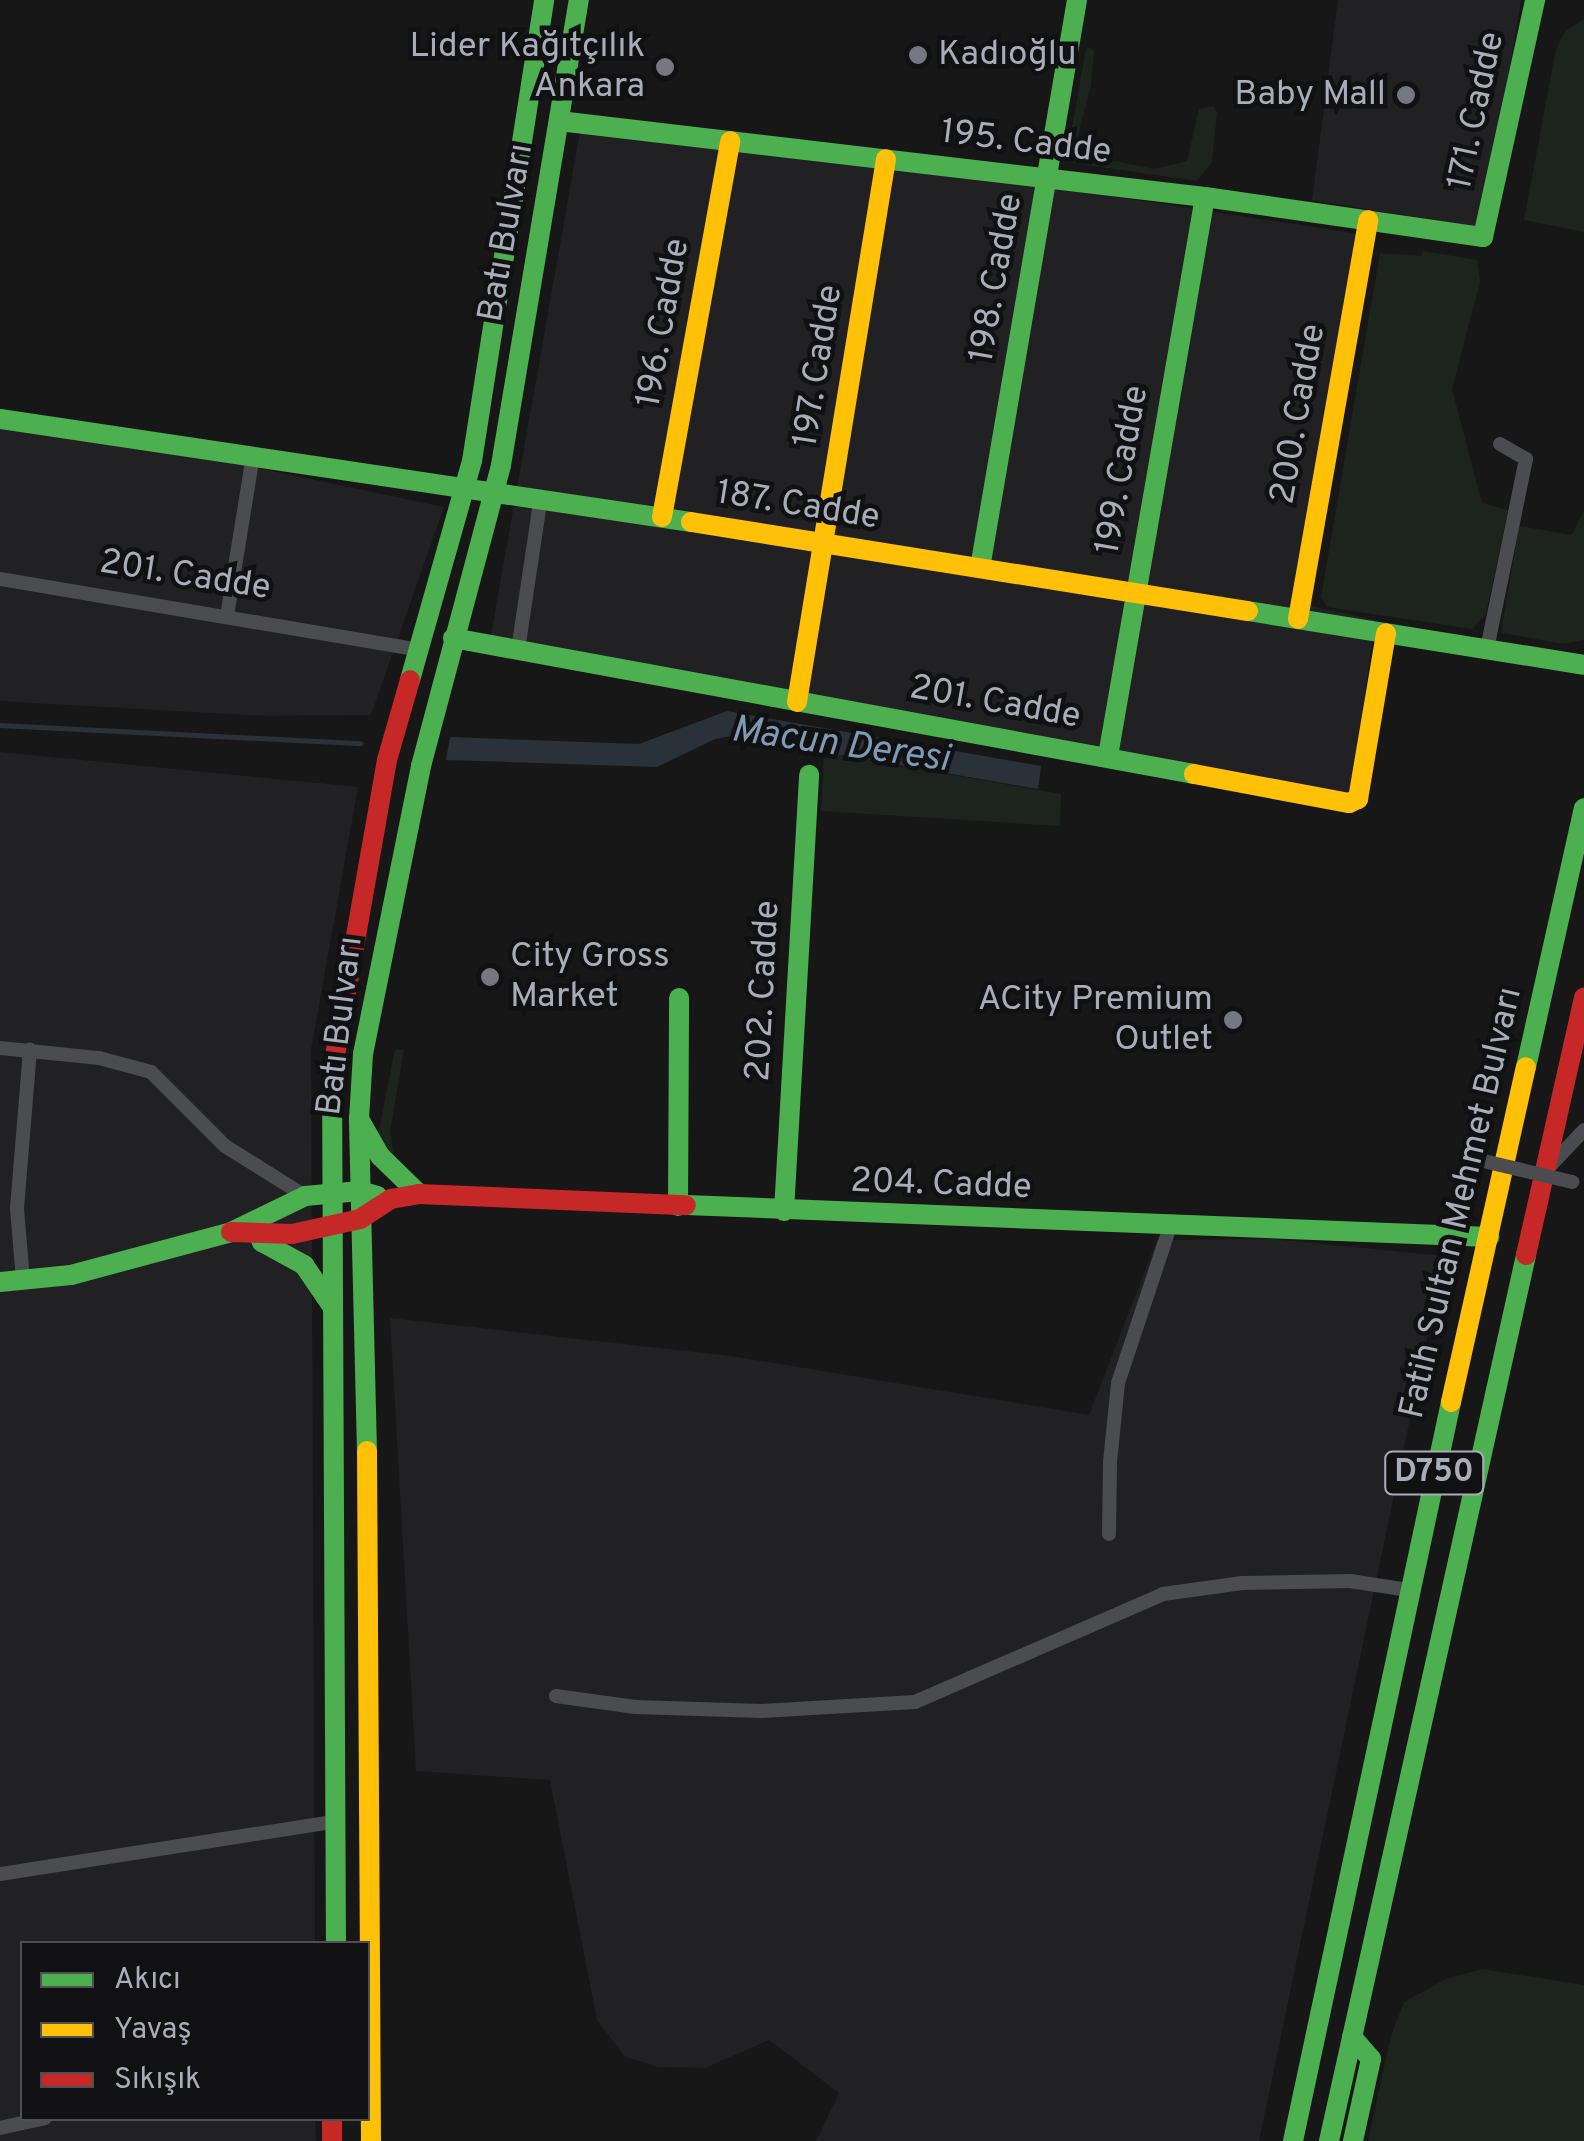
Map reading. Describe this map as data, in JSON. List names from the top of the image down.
{
  "streets": {
    "main road": [
      "171. Cadde",
      "195. Cadde",
      "Batı Bulvarı",
      "198. Cadde",
      "196. Cadde",
      "197. Cadde",
      "200. Cadde",
      "199. Cadde",
      "187. Cadde",
      "201. Cadde",
      "202. Cadde",
      "204. Cadde",
      "Fatih Sultan Mehmet Bulvarı",
      "D750"
    ]
  },
  "crossings": [
    ["171. Cadde", "195. Cadde"],
    ["195. Cadde", "Batı Bulvarı"],
    ["195. Cadde", "198. Cadde"],
    ["195. Cadde", "196. Cadde"],
    ["195. Cadde", "197. Cadde"],
    ["195. Cadde", "200. Cadde"],
    ["195. Cadde", "199. Cadde"],
    ["Batı Bulvarı", "187. Cadde"],
    ["Batı Bulvarı", "201. Cadde"],
    ["Batı Bulvarı", "204. Cadde"],
    ["198. Cadde", "187. Cadde"],
    ["196. Cadde", "187. Cadde"],
    ["197. Cadde", "187. Cadde"],
    ["197. Cadde", "201. Cadde"],
    ["200. Cadde", "187. Cadde"],
    ["199. Cadde", "187. Cadde"],
    ["199. Cadde", "201. Cadde"],
    ["187. Cadde", "201. Cadde"],
    ["202. Cadde", "204. Cadde"],
    ["204. Cadde", "Fatih Sultan Mehmet Bulvarı"]
  ],
  "water": ["Macun Deresi"],
  "places": [
    "Kadıoğlu",
    "Lider Kağıtçılık Ankara",
    "Baby Mall",
    "City Gross Market",
    "ACity Premium Outlet"
  ],
  "legend": ["Akıcı", "Yavaş", "Sıkışık"]
}
